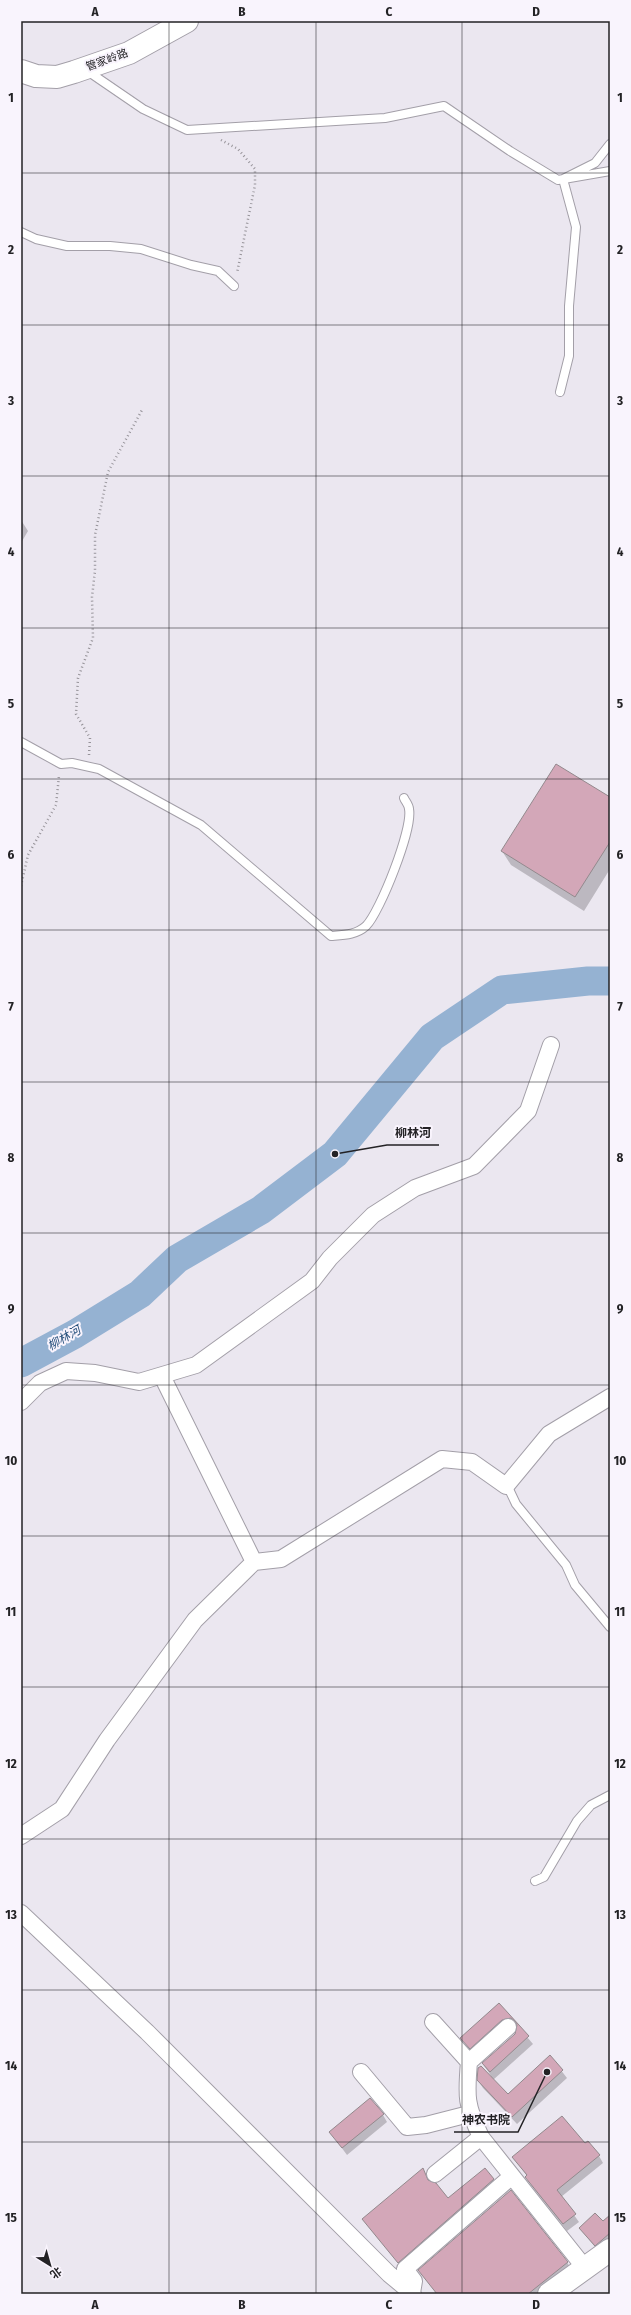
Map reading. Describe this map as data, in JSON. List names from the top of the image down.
{
  "streets": {
    "street": ["管家岭路"]
  },
  "water": ["柳林河"],
  "places": ["柳林河", "神农书院"],
  "north": "bottom right",
  "grid": {
    "columns": [
      "A",
      "B",
      "C",
      "D"
    ],
    "rows": [
      "1",
      "2",
      "3",
      "4",
      "5",
      "6",
      "7",
      "8",
      "9",
      "10",
      "11",
      "12",
      "13",
      "14",
      "15"
    ]
  }
}
